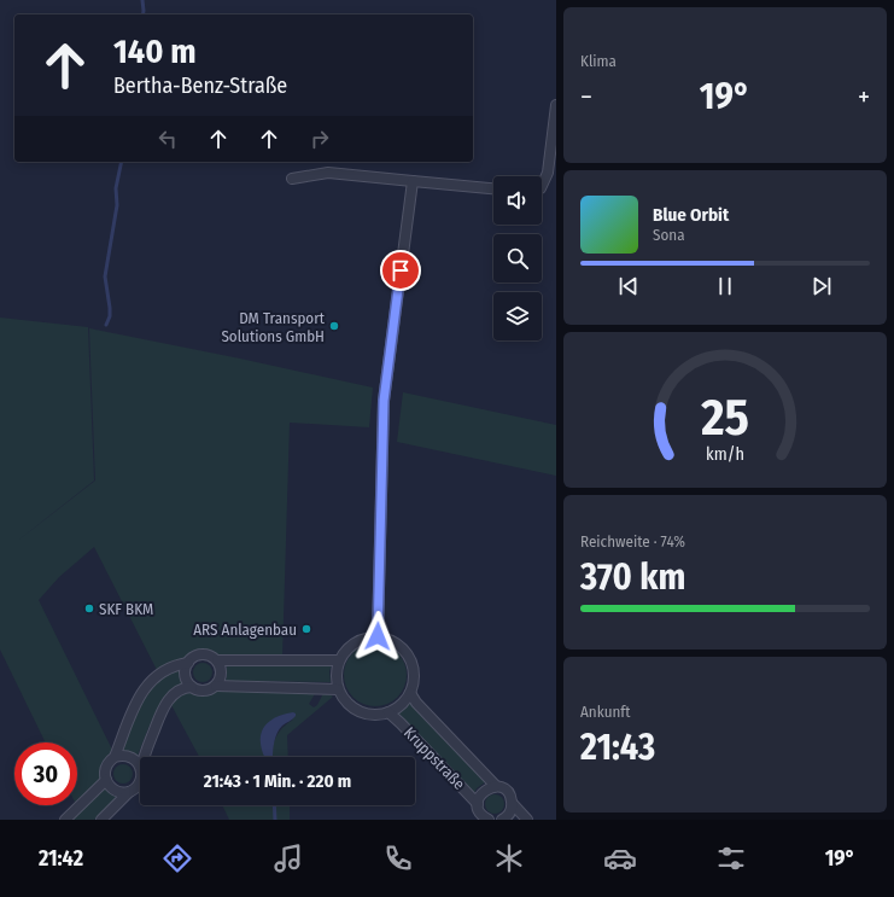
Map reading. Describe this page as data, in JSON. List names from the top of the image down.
{
  "streets": {
    "street": ["Kruppstraße"]
  },
  "places": ["DM Transport Solutions GmbH", "SKF BKM", "ARS Anlagenbau"],
  "page": {
    "tile": [
      "Klima",
      ["Reichweite · 74%", "370 km"],
      ["Ankunft", "21:43"]
    ],
    "turn": ["140 m", "Bertha-Benz-Straße"],
    "heat": ["−", "19°", "+"],
    "song": ["Blue Orbit", "Sona"],
    "limit": "30",
    "trip": "21:43 · 1 Min. · 220 m",
    "tabs": ["21:42", "19°"],
    "gauge": ["25", "km/h"]
  }
}
